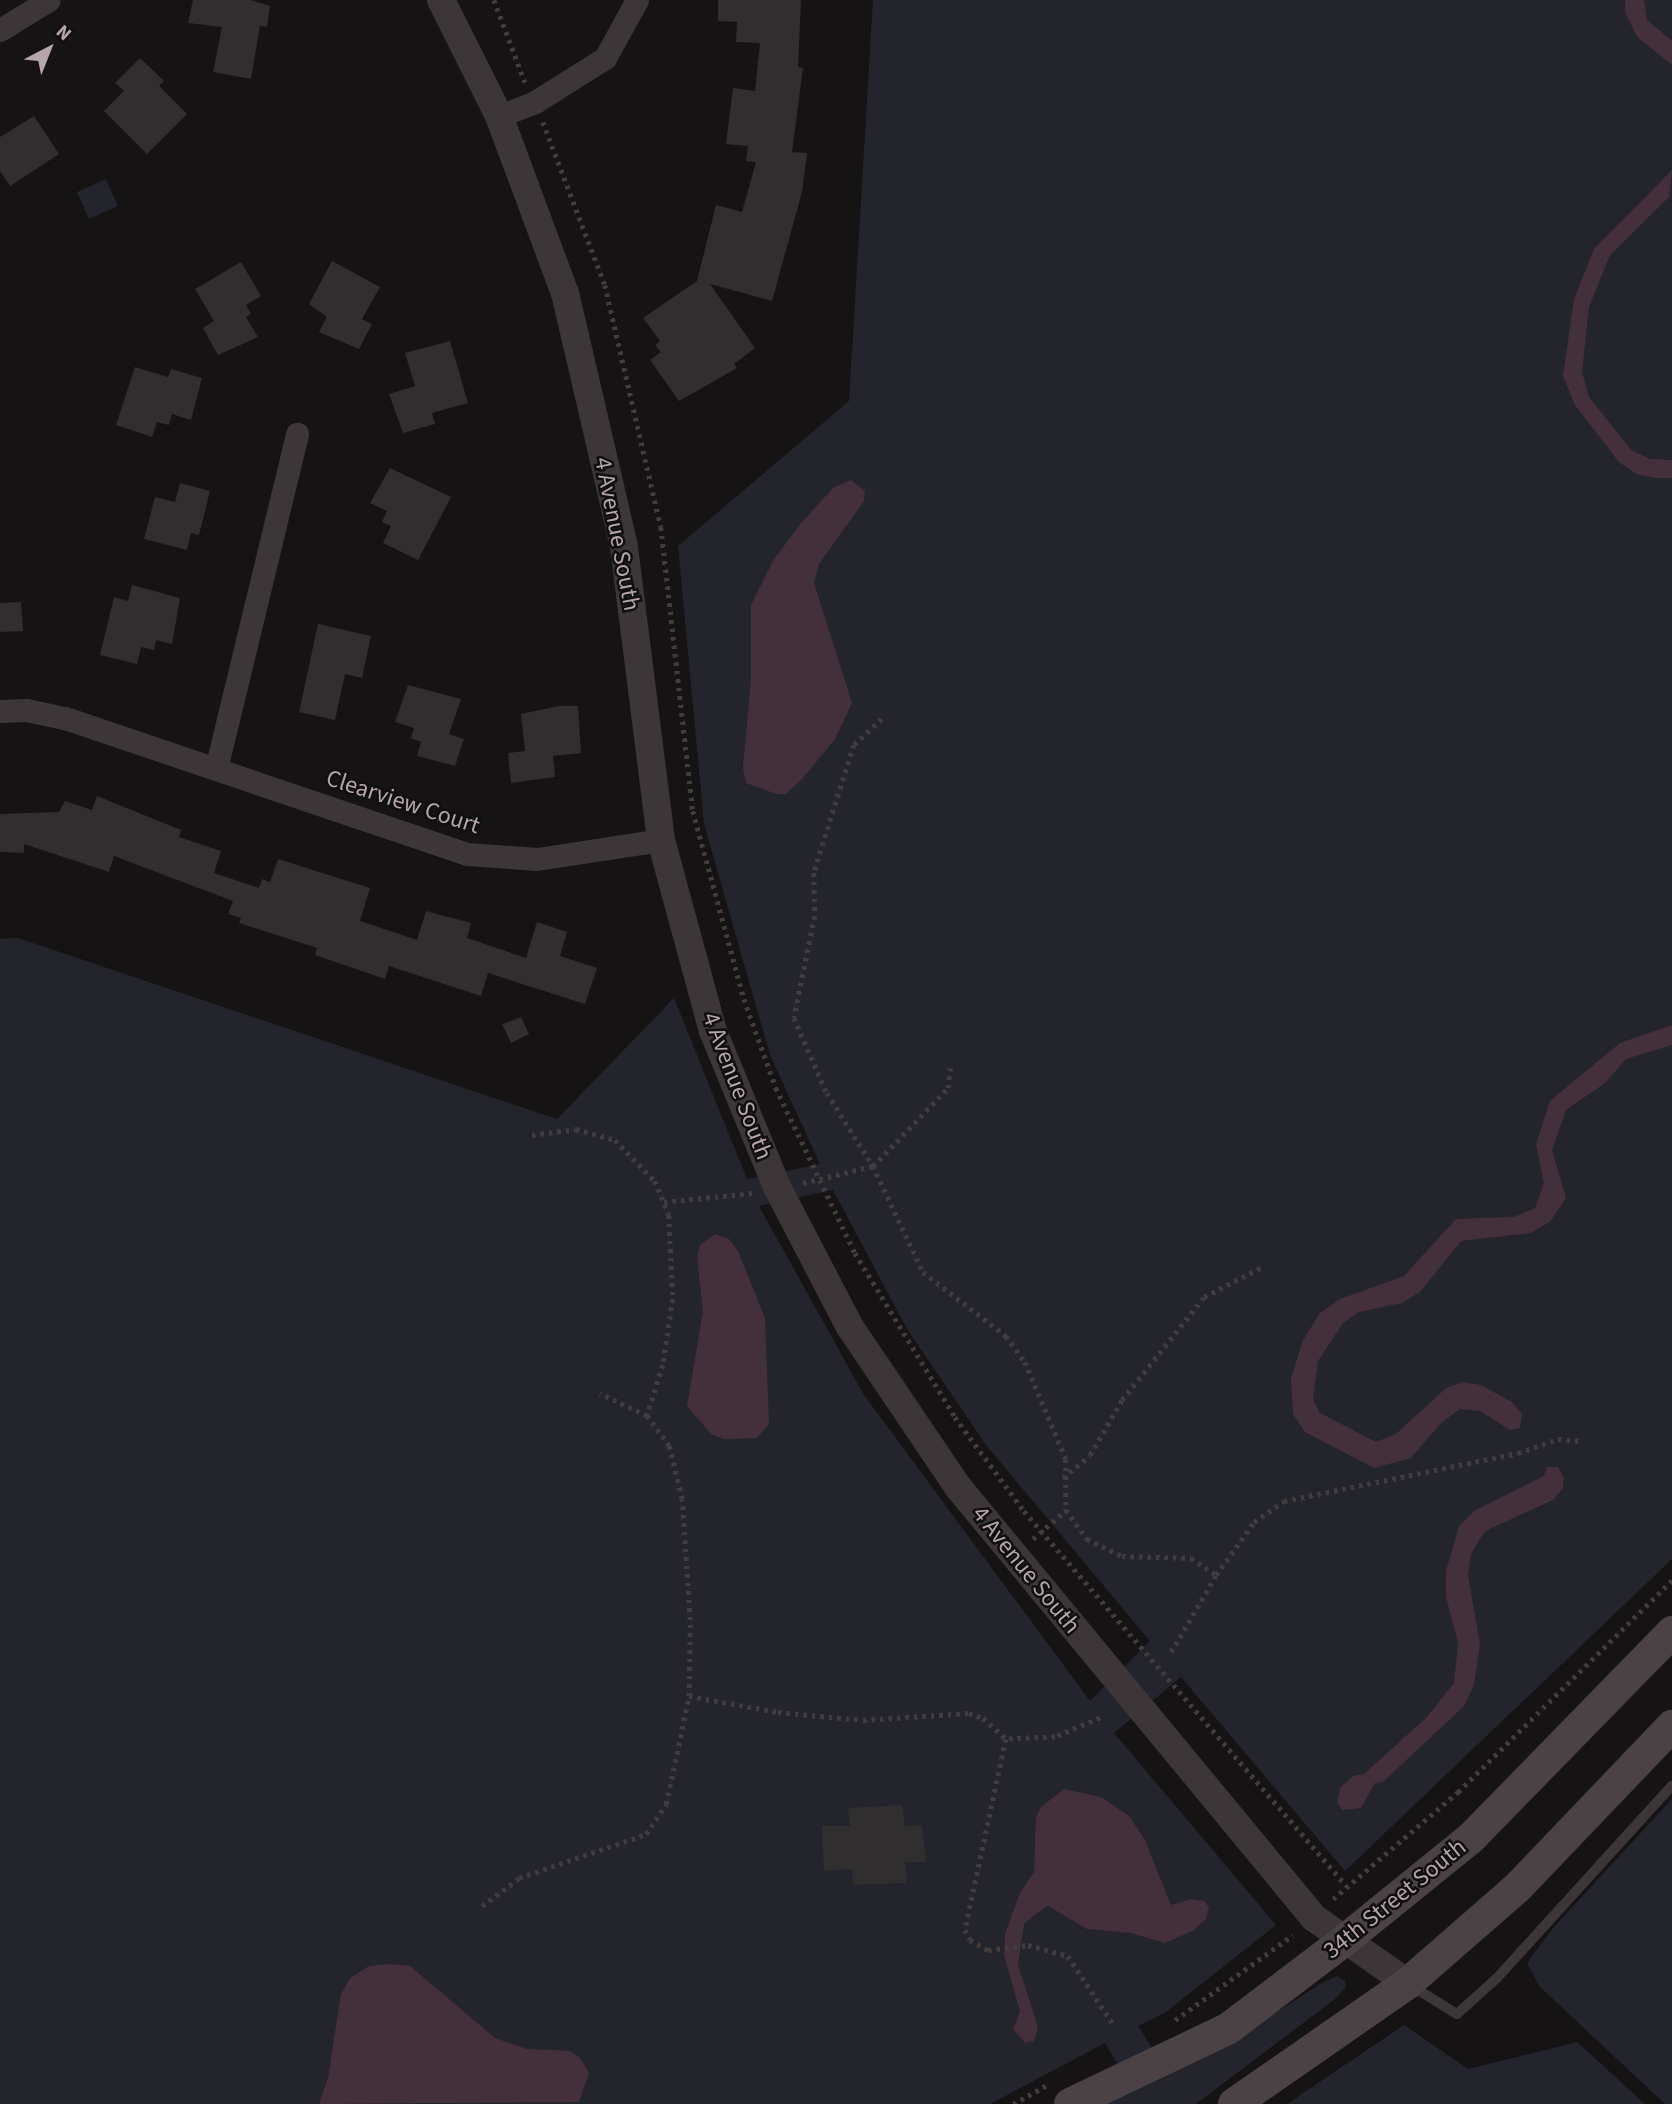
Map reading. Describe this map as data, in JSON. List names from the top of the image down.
{
  "streets": {
    "main road": ["34th Street South"],
    "street": ["4 Avenue South", "Clearview Court"]
  },
  "crossings": [
    ["4 Avenue South", "Clearview Court"],
    ["4 Avenue South", "34th Street South"]
  ],
  "north": "top right"
}
